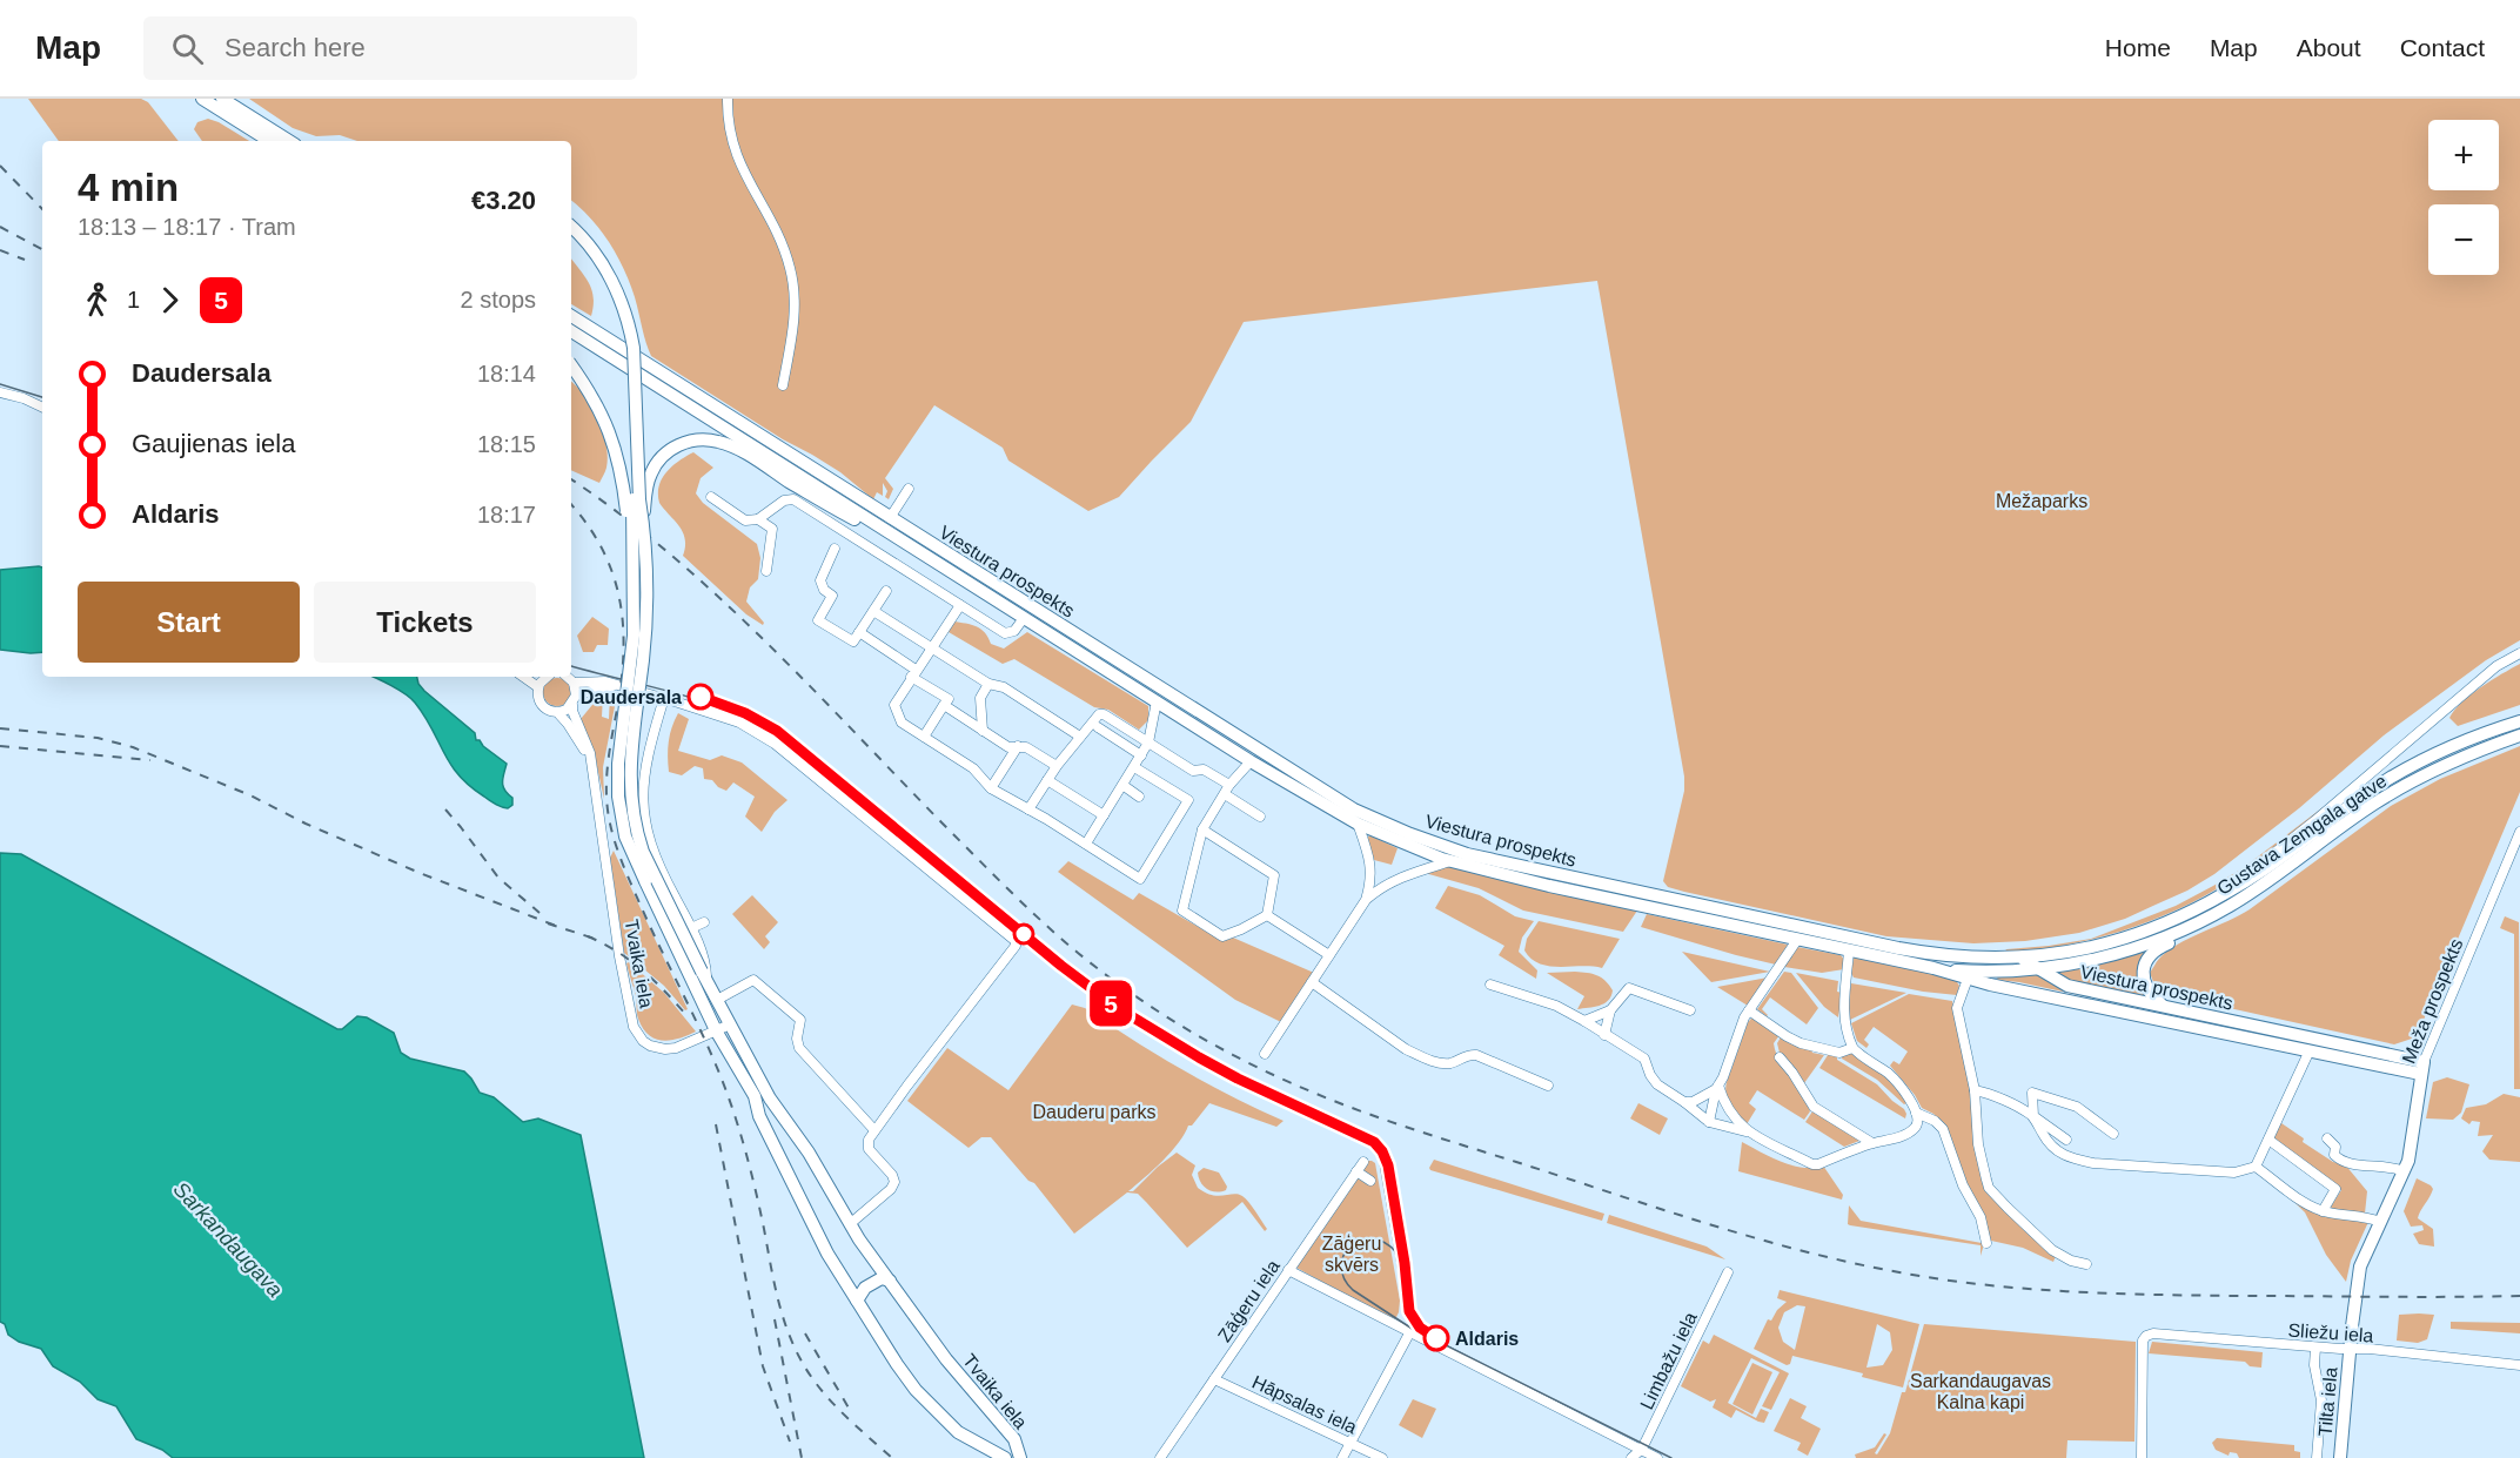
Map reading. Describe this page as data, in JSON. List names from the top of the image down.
{
  "streets": {
    "main road": [
      "Viestura prospekts",
      "Gustava Zemgala gatve",
      "Tvaika iela",
      "Meža prospekts",
      "Tilta iela"
    ],
    "street": [
      "Zāģeru iela",
      "Sliežu iela",
      "Limbažu iela",
      "Hāpsalas iela"
    ]
  },
  "crossings": [
    ["Viestura prospekts", "Gustava Zemgala gatve"],
    ["Viestura prospekts", "Meža prospekts"],
    ["Meža prospekts", "Sliežu iela"],
    ["Meža prospekts", "Tilta iela"],
    ["Zāģeru iela", "Hāpsalas iela"],
    ["Sliežu iela", "Tilta iela"]
  ],
  "water": ["Sarkandaugava"],
  "parks": [
    "Mežaparks",
    "Dauderu parks",
    "Zāģeru skvērs",
    "Sarkandaugavas Kalna kapi"
  ],
  "places": ["Daudersala", "Aldaris"],
  "lines": ["tram line 5"],
  "page": {
    "header": "Map",
    "search": "Search here",
    "nav": [
      "Home",
      "Map",
      "About",
      "Contact"
    ],
    "on_map": "5",
    "map_buttons": ["+", "−"],
    "heading": ["4 min", "18:13 – 18:17 · Tram", "€3.20"],
    "legs": ["1", "5", "2 stops"],
    "list": [
      {
        "name": "Daudersala",
        "value": "18:14"
      },
      {
        "name": "Gaujienas iela",
        "value": "18:15"
      },
      {
        "name": "Aldaris",
        "value": "18:17"
      }
    ],
    "buttons": ["Start", "Tickets"]
  }
}
